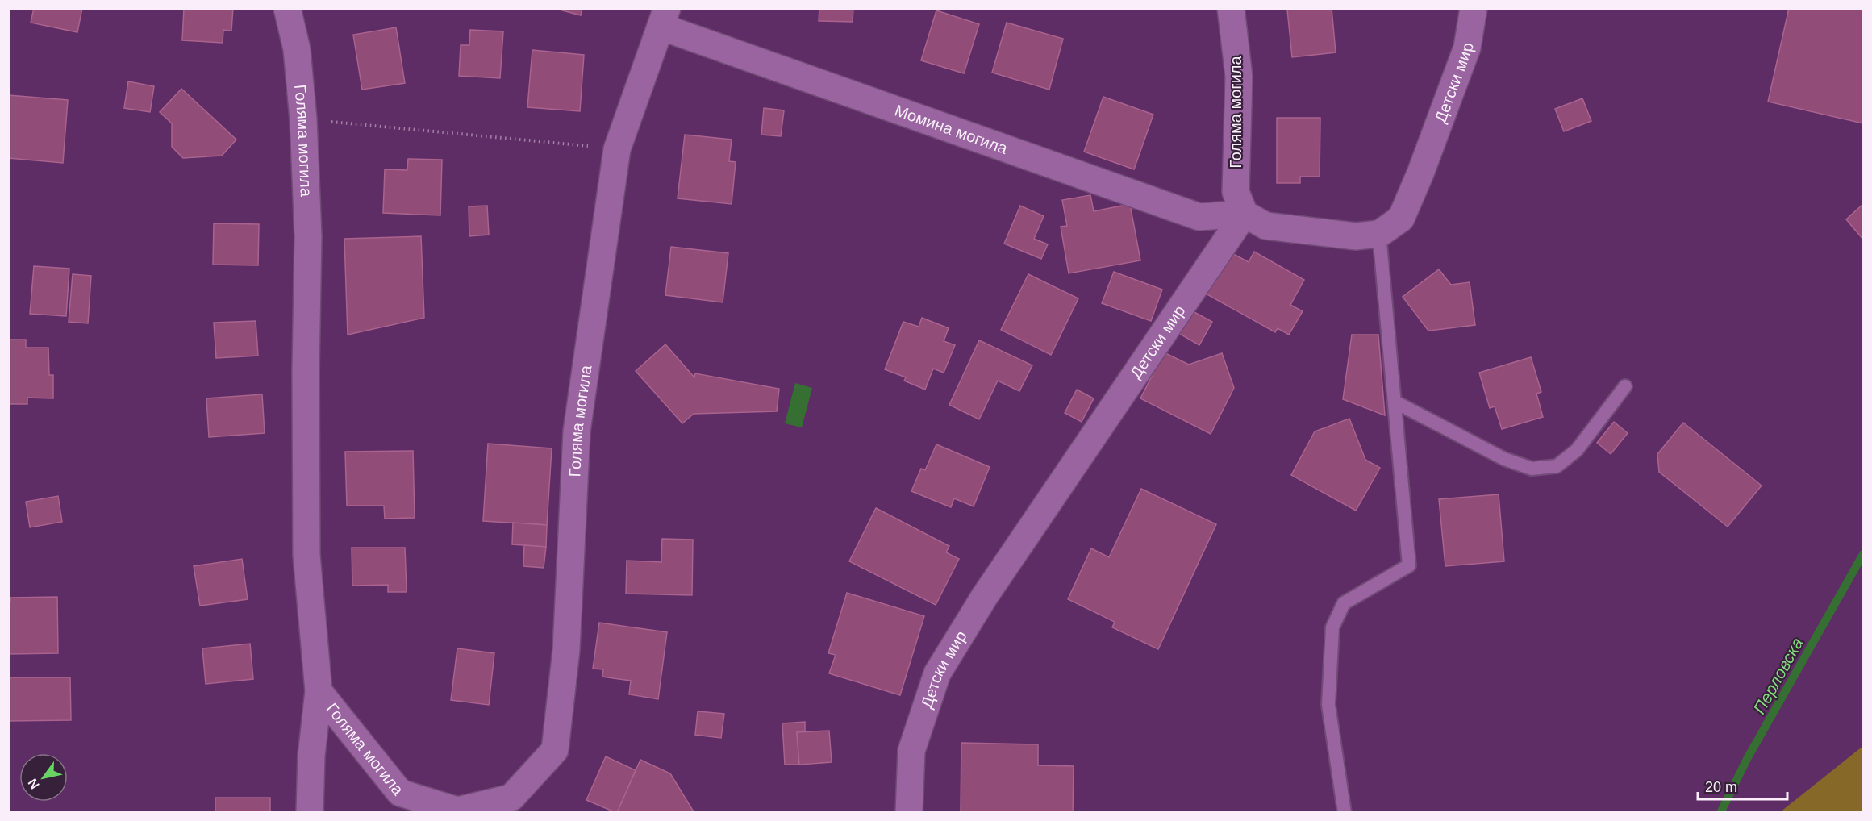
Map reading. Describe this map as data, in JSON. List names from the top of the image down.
{
  "streets": {
    "street": ["Детски мир", "Голяма могила", "Момина могила"]
  },
  "crossings": [
    ["Детски мир", "Голяма могила"],
    ["Детски мир", "Момина могила"],
    ["Голяма могила", "Момина могила"]
  ],
  "water": ["Перловска"],
  "scale_bar": "20 m",
  "north": "bottom left"
}
